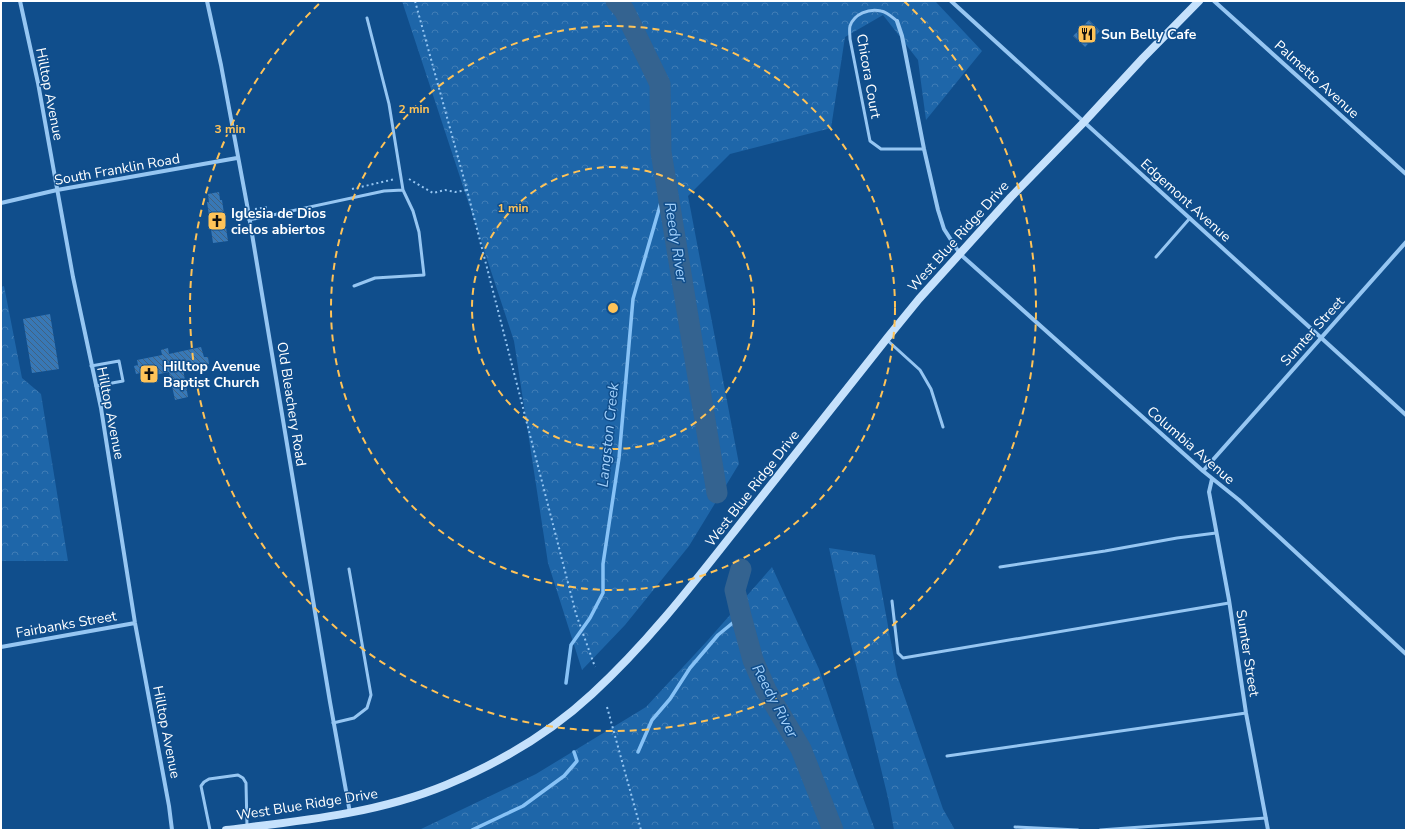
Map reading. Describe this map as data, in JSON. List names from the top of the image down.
{
  "streets": {
    "main road": ["West Blue Ridge Drive"],
    "street": [
      "Chicora Court",
      "Palmetto Avenue",
      "Hilltop Avenue",
      "South Franklin Road",
      "Edgemont Avenue",
      "Sumter Street",
      "Old Bleachery Road",
      "Columbia Avenue",
      "Fairbanks Street"
    ]
  },
  "crossings": [
    ["Chicora Court", "West Blue Ridge Drive"],
    ["Chicora Court", "Columbia Avenue"],
    ["Hilltop Avenue", "South Franklin Road"],
    ["Hilltop Avenue", "Fairbanks Street"],
    ["South Franklin Road", "Old Bleachery Road"],
    ["Edgemont Avenue", "West Blue Ridge Drive"],
    ["Edgemont Avenue", "Sumter Street"],
    ["West Blue Ridge Drive", "Old Bleachery Road"],
    ["West Blue Ridge Drive", "Columbia Avenue"],
    ["Sumter Street", "Columbia Avenue"]
  ],
  "water": ["Reedy River", "Langston Creek"],
  "places": {
    "restaurant": ["Sun Belly Cafe"],
    "church": ["Iglesia de Dios cielos abiertos", "Hilltop Avenue Baptist Church"]
  },
  "rings": ["2 min", "3 min", "1 min"]
}
